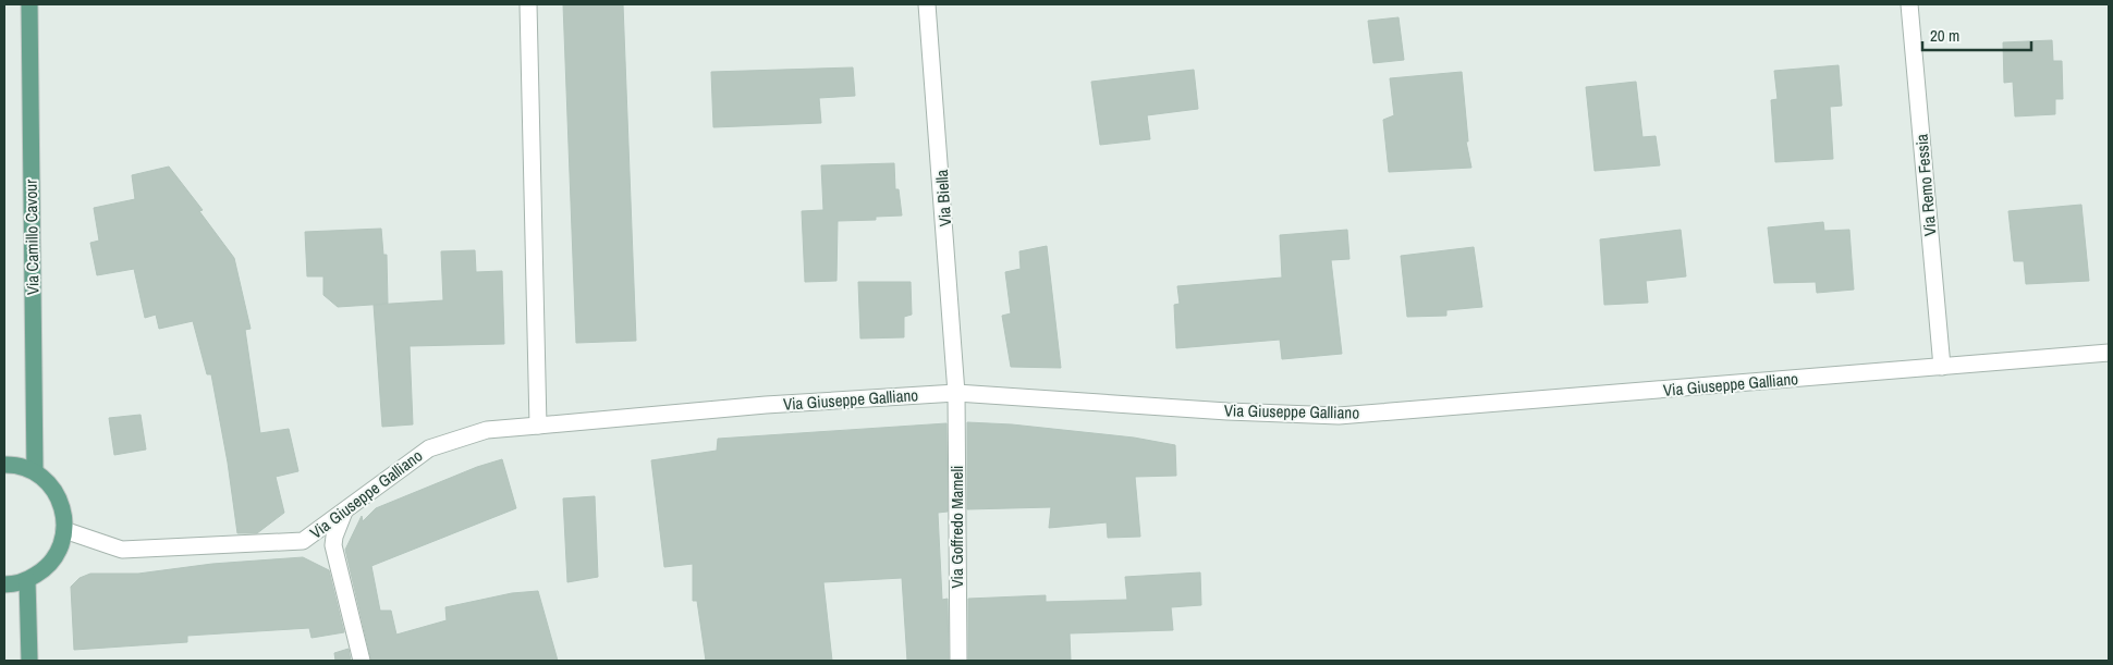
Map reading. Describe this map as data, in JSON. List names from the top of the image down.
{
  "streets": {
    "main road": ["Via Camillo Cavour"],
    "street": [
      "Via Remo Fessia",
      "Via Biella",
      "Via Giuseppe Galliano",
      "Via Goffredo Mameli"
    ]
  },
  "crossings": [
    ["Via Remo Fessia", "Via Giuseppe Galliano"],
    ["Via Biella", "Via Giuseppe Galliano"],
    ["Via Biella", "Via Goffredo Mameli"],
    ["Via Giuseppe Galliano", "Via Goffredo Mameli"]
  ],
  "scale_bar": "20 m"
}
